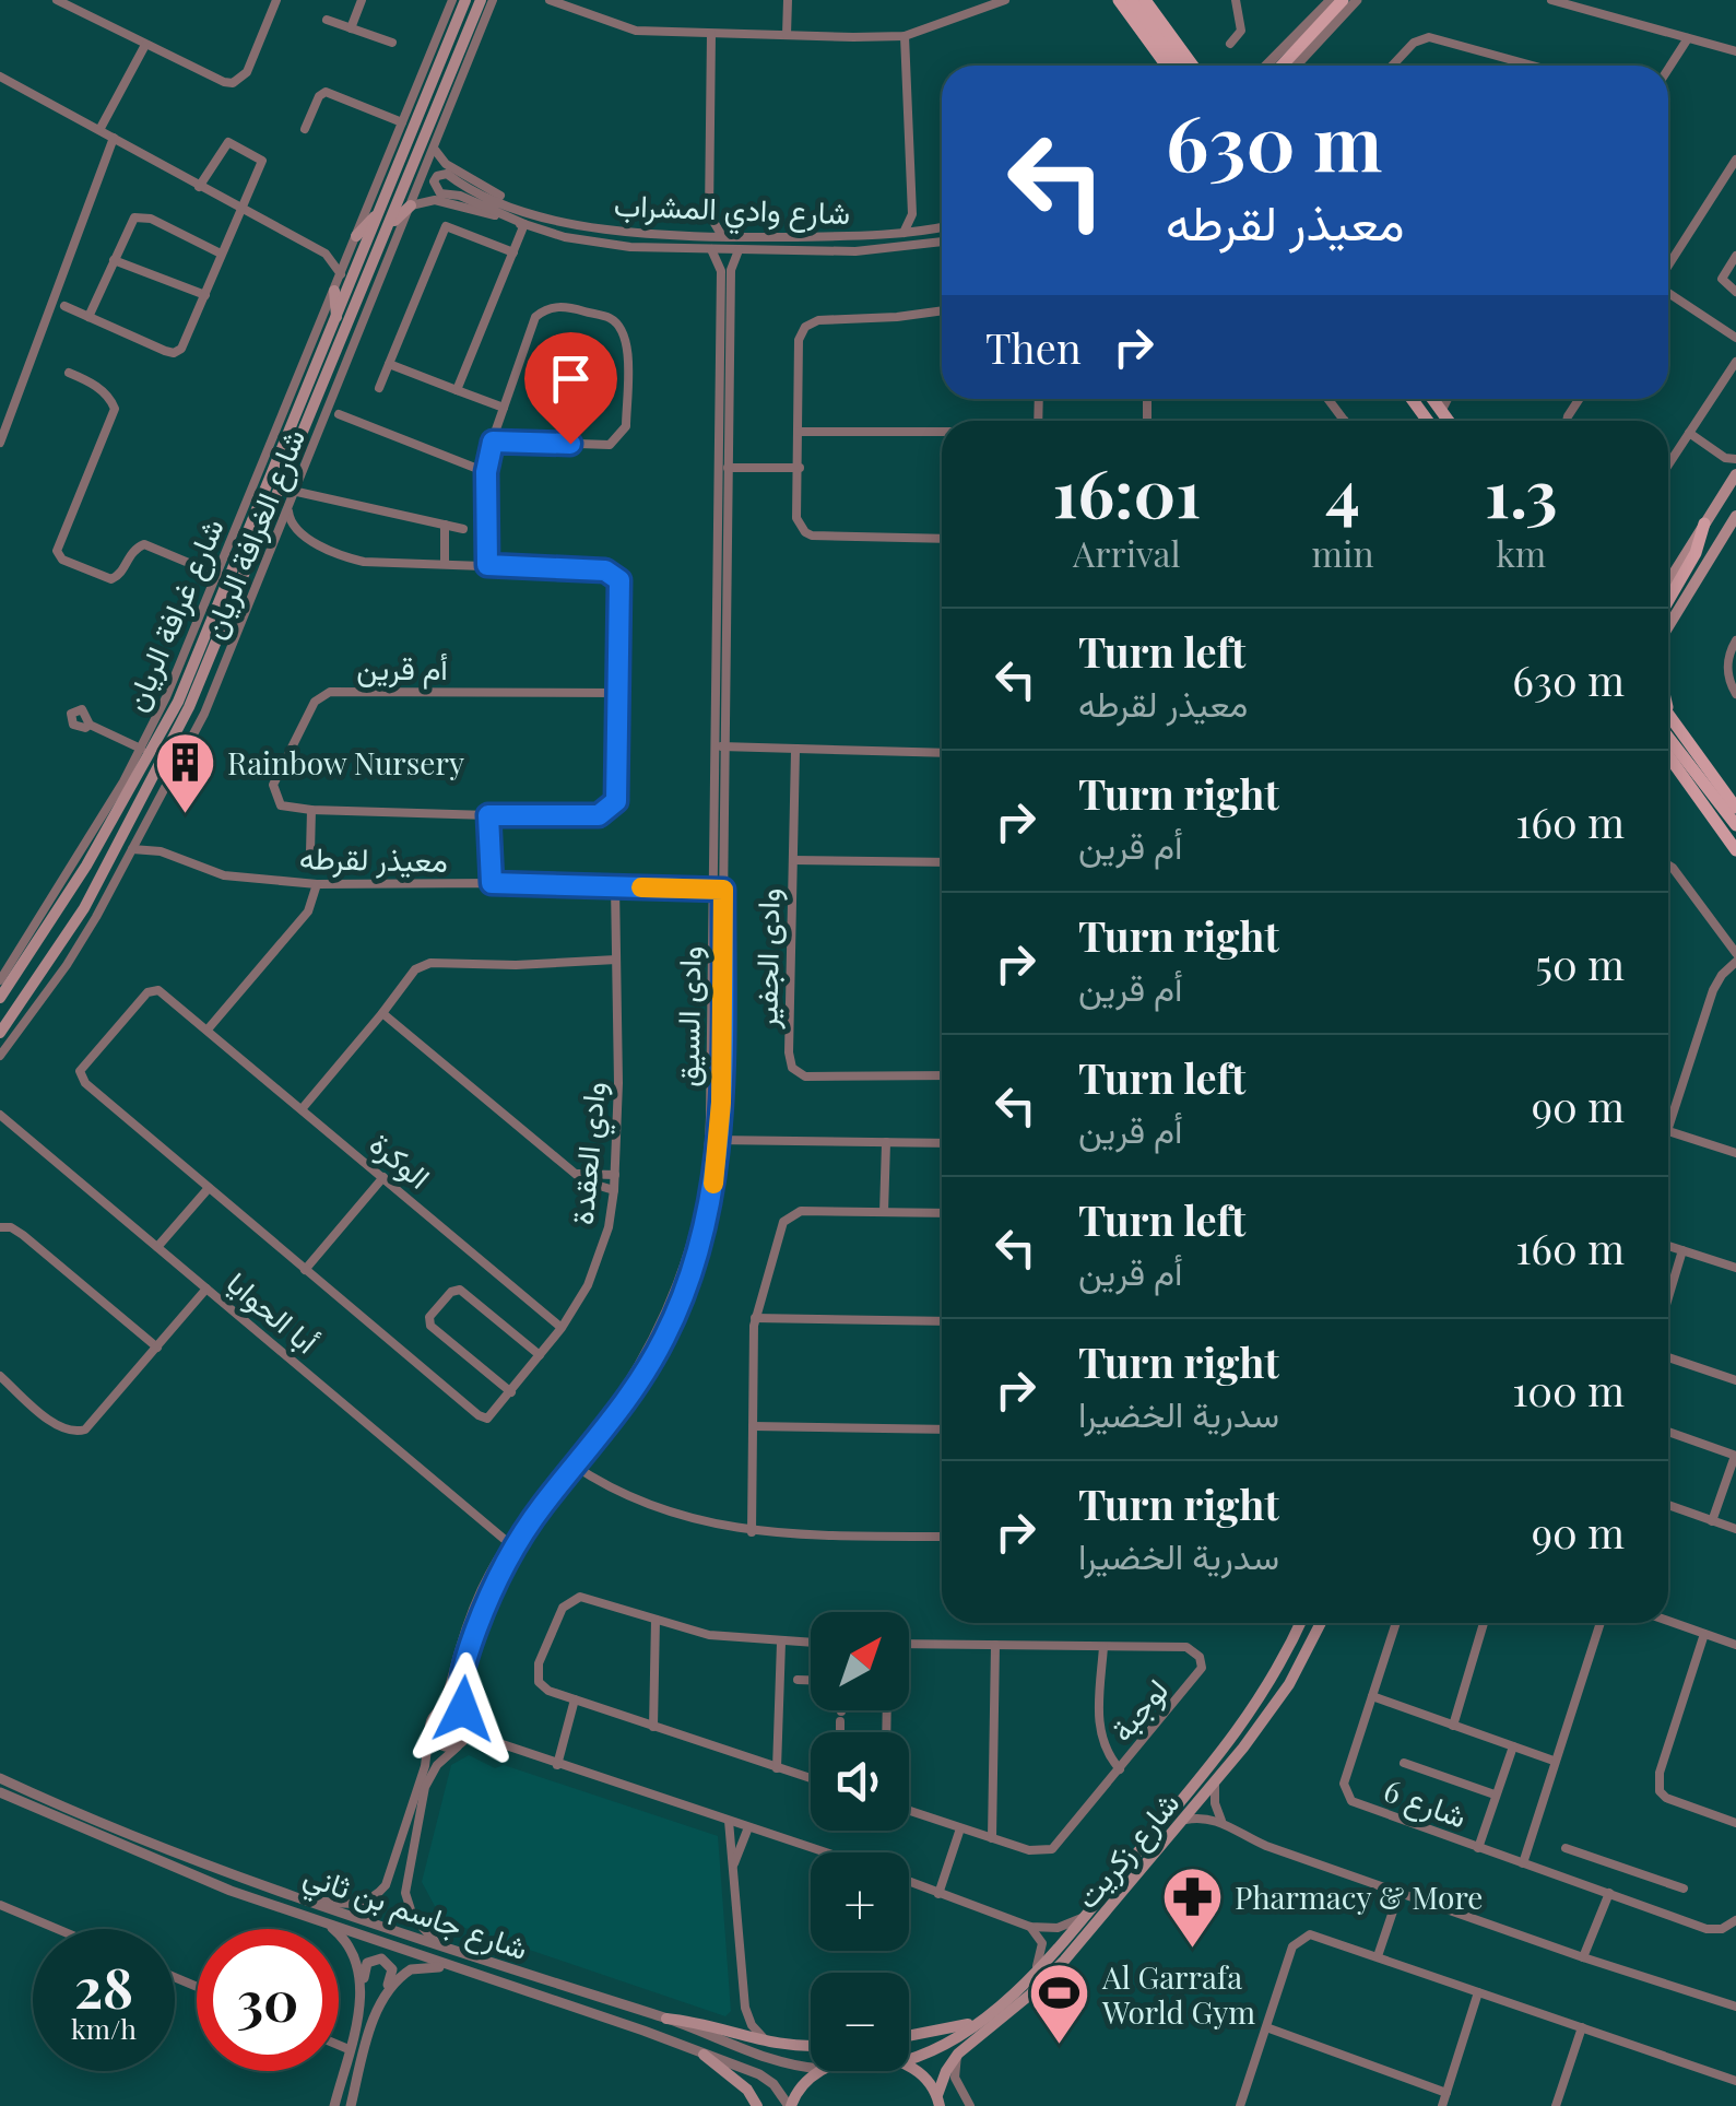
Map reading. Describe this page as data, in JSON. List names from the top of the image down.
{
  "streets": {
    "main road": ["شارع الغرافة الريان", "شارع زكريت"],
    "street": [
      "شارع وادي المشراب",
      "شارع غرافة الريان",
      "أم قرين",
      "معيذر لقرطه",
      "وادى الجفير",
      "وادى السيق",
      "وادي العقدة",
      "الوكرة",
      "أبا الحوايا",
      "لوجبة",
      "شارع 6",
      "شارع جاسم بن ثاني"
    ]
  },
  "crossings": [
    ["شارع وادي المشراب", "شارع الغرافة الريان"],
    ["شارع وادي المشراب", "وادى السيق"],
    ["شارع الغرافة الريان", "معيذر لقرطه"],
    ["معيذر لقرطه", "وادى السيق"],
    ["معيذر لقرطه", "وادي العقدة"],
    ["وادى السيق", "أبا الحوايا"],
    ["وادي العقدة", "الوكرة"]
  ],
  "places": {
    "building": ["Rainbow Nursery"],
    "pharmacy": ["Pharmacy & More"],
    "sports": ["Al Garrafa World Gym"]
  },
  "north": "top right",
  "page": {
    "turn": ["630 m", "معيذر لقرطه"],
    "then": "Then",
    "eta": [
      "16:01",
      "Arrival",
      "4",
      "min",
      "1.3",
      "km"
    ],
    "list": [
      {
        "name": "Turn left",
        "note": "معيذر لقرطه",
        "value": "630 m"
      },
      {
        "name": "Turn right",
        "note": "أم قرين",
        "value": "160 m"
      },
      {
        "name": "Turn right",
        "note": "أم قرين",
        "value": "50 m"
      },
      {
        "name": "Turn left",
        "note": "أم قرين",
        "value": "90 m"
      },
      {
        "name": "Turn left",
        "note": "أم قرين",
        "value": "160 m"
      },
      {
        "name": "Turn right",
        "note": "سدرية الخضيرا",
        "value": "100 m"
      },
      {
        "name": "Turn right",
        "note": "سدرية الخضيرا",
        "value": "90 m"
      }
    ],
    "map_buttons": ["+", "−"],
    "speed": "28 km/h",
    "limit": "30"
  }
}
